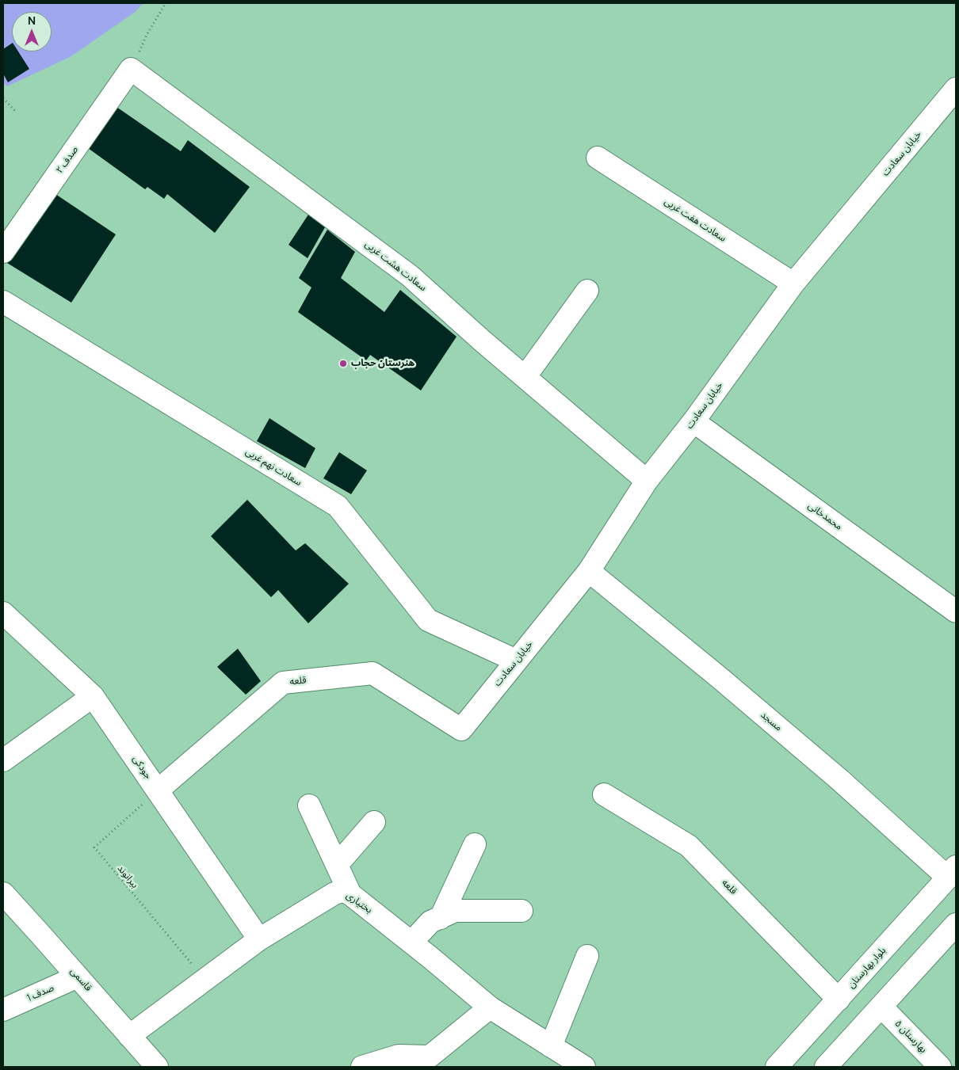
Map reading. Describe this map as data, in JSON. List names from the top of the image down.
{
  "streets": {
    "street": [
      "خیابان سعادت",
      "صدف ۲",
      "سعادت هفت غربی",
      "سعادت هشت غربی",
      "سعادت نهم غربی",
      "محمدخانی",
      "قلعه",
      "مسجد",
      "جودکی",
      "بختیاری",
      "بلوار بهارستان",
      "قاسمی",
      "صدف 1",
      "بهارستان ۵"
    ],
    "path": ["بیرانوند"]
  },
  "crossings": [
    ["خیابان سعادت", "سعادت هفت غربی"],
    ["خیابان سعادت", "سعادت هشت غربی"],
    ["خیابان سعادت", "سعادت نهم غربی"],
    ["خیابان سعادت", "محمدخانی"],
    ["خیابان سعادت", "قلعه"],
    ["خیابان سعادت", "مسجد"],
    ["صدف ۲", "سعادت هشت غربی"],
    ["قلعه", "جودکی"],
    ["قلعه", "بیرانوند"],
    ["قلعه", "بلوار بهارستان"],
    ["مسجد", "بلوار بهارستان"],
    ["جودکی", "بیرانوند"],
    ["جودکی", "بختیاری"],
    ["بیرانوند", "بختیاری"],
    ["بختیاری", "قاسمی"],
    ["قاسمی", "صدف 1"]
  ],
  "places": ["هنرستان حجاب"],
  "north": "top"
}
